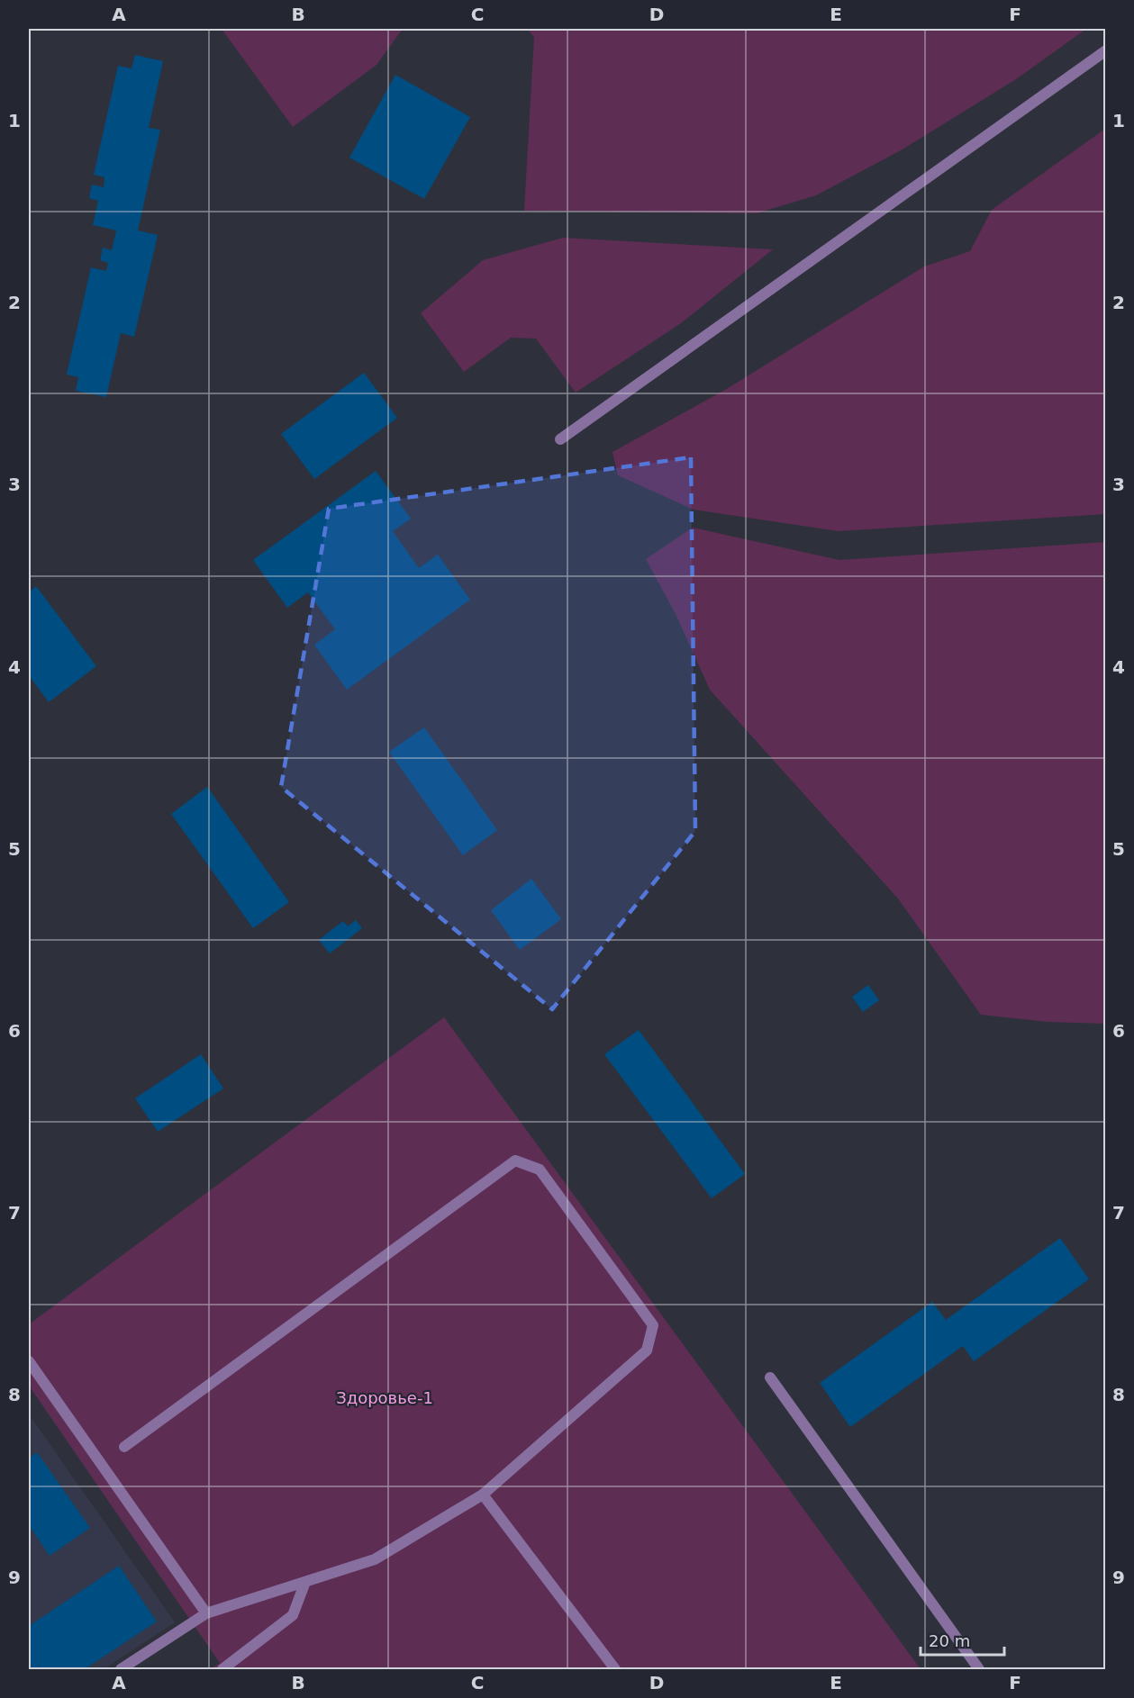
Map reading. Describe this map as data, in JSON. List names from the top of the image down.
{
  "parks": ["Здоровье-1"],
  "scale_bar": "20 m",
  "grid": {
    "columns": [
      "A",
      "B",
      "C",
      "D",
      "E",
      "F"
    ],
    "rows": [
      "1",
      "2",
      "3",
      "4",
      "5",
      "6",
      "7",
      "8",
      "9"
    ]
  }
}
